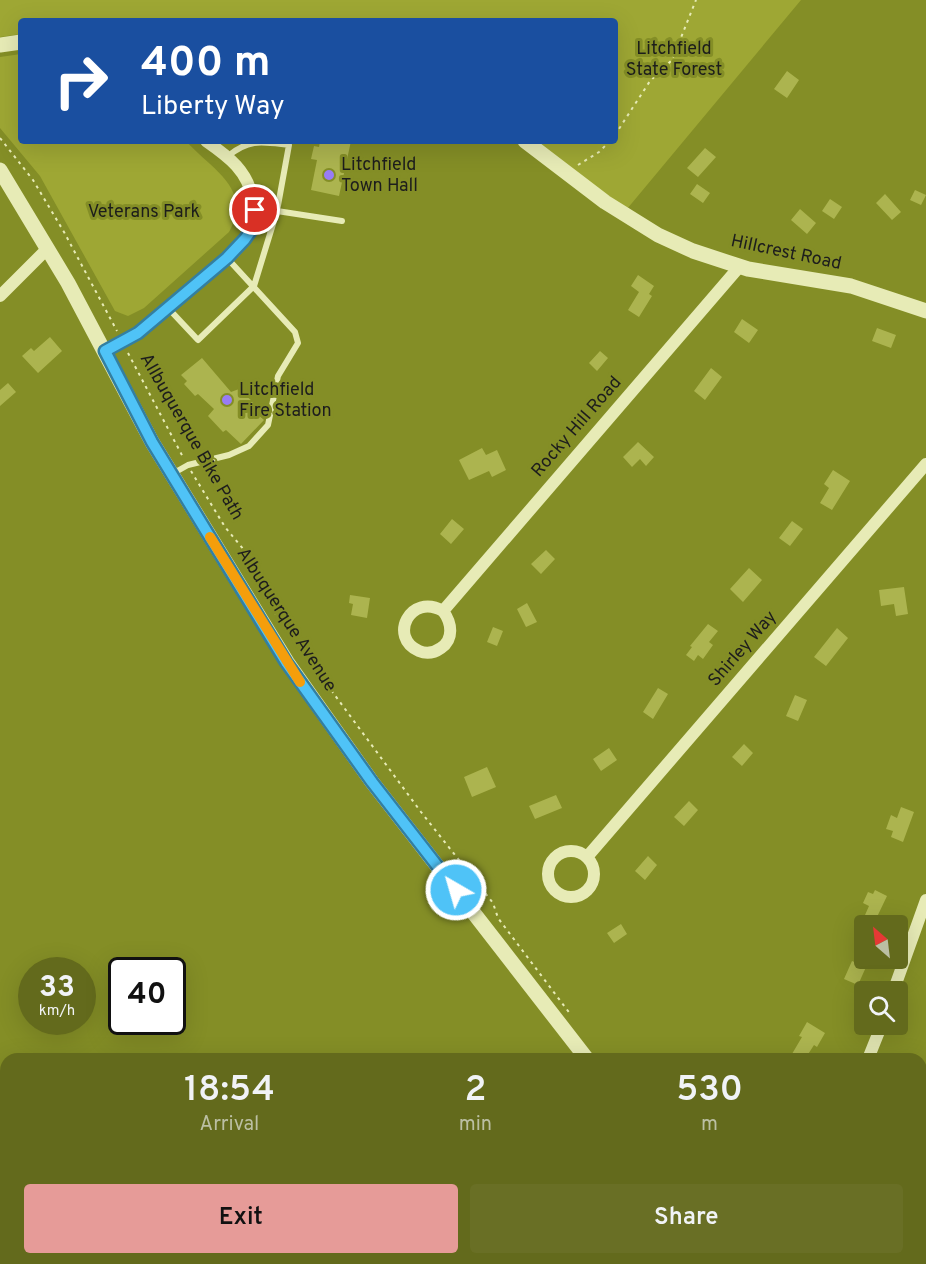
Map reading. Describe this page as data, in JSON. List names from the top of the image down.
{
  "streets": {
    "street": [
      "Hillcrest Road",
      "Rocky Hill Road",
      "Albuquerque Avenue",
      "Shirley Way"
    ],
    "path": ["Allbuquerque Bike Path"]
  },
  "crossings": [
    ["Hillcrest Road", "Rocky Hill Road"]
  ],
  "parks": ["Litchfield State Forest", "Veterans Park"],
  "places": ["Litchfield Town Hall", "Litchfield Fire Station"],
  "north": "top left",
  "page": {
    "turn": ["400 m", "Liberty Way"],
    "speed": "33 km/h",
    "limit": "40",
    "eta": [
      "18:54",
      "Arrival",
      "2",
      "min",
      "530",
      "m"
    ],
    "buttons": ["Exit", "Share"]
  }
}
